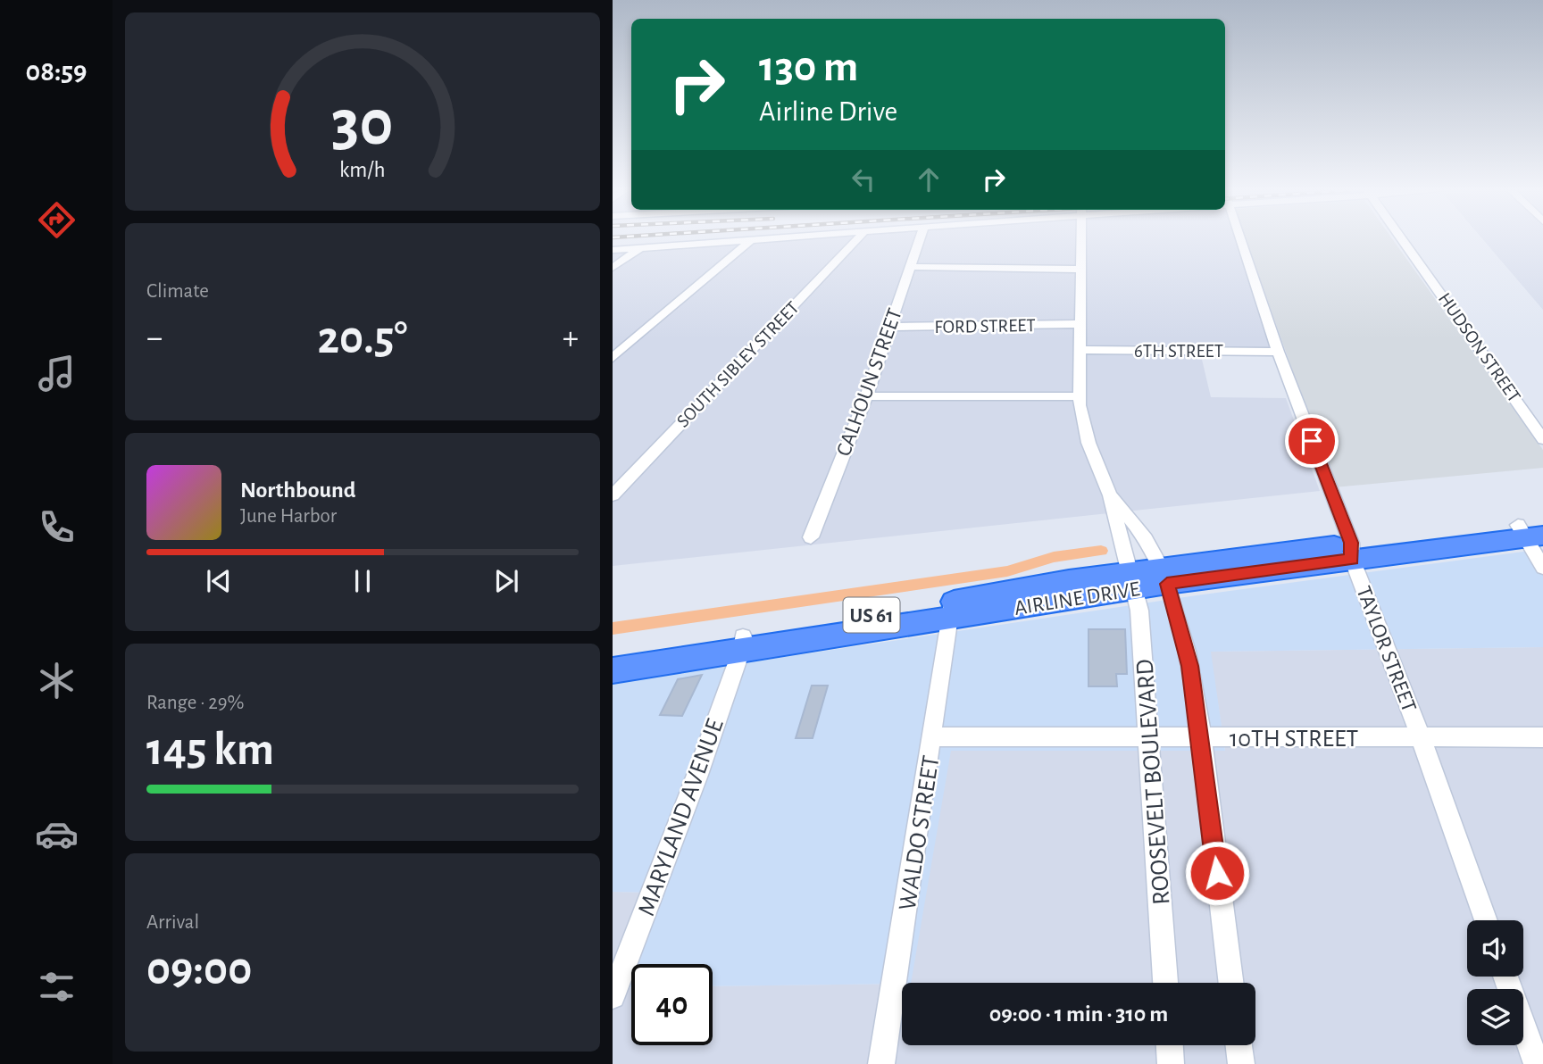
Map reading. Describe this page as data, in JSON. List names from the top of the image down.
{
  "streets": {
    "highway": ["AIRLINE DRIVE", "US 61"],
    "street": [
      "FORD STREET",
      "HUDSON STREET",
      "6TH STREET",
      "SOUTH SIBLEY STREET",
      "CALHOUN STREET",
      "TAYLOR STREET",
      "10TH STREET",
      "ROOSEVELT BOULEVARD",
      "MARYLAND AVENUE",
      "WALDO STREET"
    ]
  },
  "crossings": [
    ["FORD STREET", "CALHOUN STREET"],
    ["6TH STREET", "TAYLOR STREET"],
    ["AIRLINE DRIVE", "TAYLOR STREET"],
    ["AIRLINE DRIVE", "ROOSEVELT BOULEVARD"],
    ["AIRLINE DRIVE", "MARYLAND AVENUE"],
    ["AIRLINE DRIVE", "WALDO STREET"],
    ["TAYLOR STREET", "10TH STREET"],
    ["10TH STREET", "ROOSEVELT BOULEVARD"],
    ["10TH STREET", "WALDO STREET"]
  ],
  "page": {
    "tabs": "08:59",
    "turn": ["130 m", "Airline Drive"],
    "tile": [
      "Climate",
      ["Range · 29%", "145 km"],
      ["Arrival", "09:00"]
    ],
    "heat": ["−", "20.5°", "+"],
    "song": ["Northbound", "June Harbor"],
    "limit": "40",
    "trip": "09:00 · 1 min · 310 m",
    "gauge": ["30", "km/h"]
  }
}
